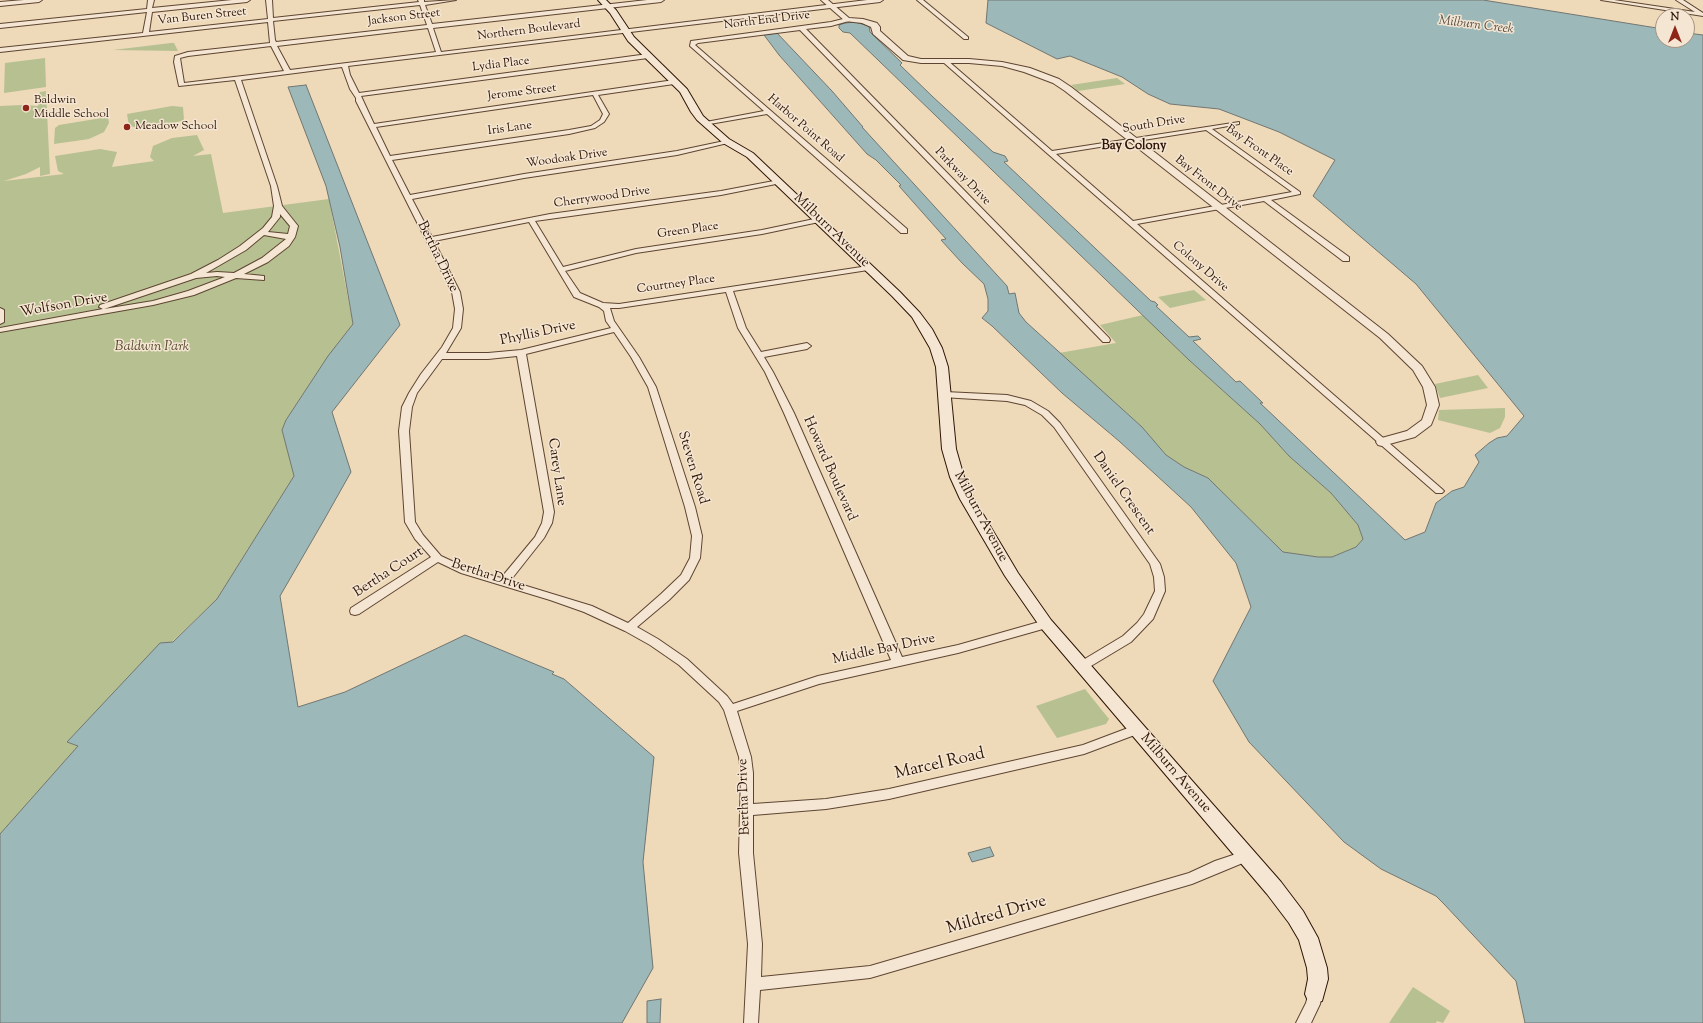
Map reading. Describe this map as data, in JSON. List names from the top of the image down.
{
  "streets": {
    "main road": ["Milburn Avenue"],
    "street": [
      "Van Buren Street",
      "Jackson Street",
      "North End Drive",
      "Northern Boulevard",
      "Lydia Place",
      "Jerome Street",
      "South Drive",
      "Iris Lane",
      "Harbor Point Road",
      "Bay Front Place",
      "Woodoak Drive",
      "Parkway Drive",
      "Bay Front Drive",
      "Cherrywood Drive",
      "Green Place",
      "Bertha Drive",
      "Colony Drive",
      "Courtney Place",
      "Wolfson Drive",
      "Phyllis Drive",
      "Steven Road",
      "Howard Boulevard",
      "Carey Lane",
      "Daniel Crescent",
      "Bertha Court",
      "Middle Bay Drive",
      "Marcel Road",
      "Mildred Drive"
    ]
  },
  "crossings": [
    ["Jackson Street", "Northern Boulevard"],
    ["Jackson Street", "Milburn Avenue"],
    ["North End Drive", "Harbor Point Road"],
    ["North End Drive", "Parkway Drive"],
    ["North End Drive", "Bay Front Drive"],
    ["Northern Boulevard", "Milburn Avenue"],
    ["Northern Boulevard", "Bertha Drive"],
    ["Lydia Place", "Milburn Avenue"],
    ["Lydia Place", "Bertha Drive"],
    ["Jerome Street", "Iris Lane"],
    ["Jerome Street", "Milburn Avenue"],
    ["Jerome Street", "Bertha Drive"],
    ["South Drive", "Bay Front Place"],
    ["South Drive", "Bay Front Drive"],
    ["South Drive", "Colony Drive"],
    ["Iris Lane", "Bertha Drive"],
    ["Woodoak Drive", "Milburn Avenue"],
    ["Woodoak Drive", "Bertha Drive"],
    ["Bay Front Drive", "Colony Drive"],
    ["Cherrywood Drive", "Milburn Avenue"],
    ["Cherrywood Drive", "Bertha Drive"],
    ["Cherrywood Drive", "Courtney Place"],
    ["Green Place", "Milburn Avenue"],
    ["Green Place", "Courtney Place"],
    ["Milburn Avenue", "Courtney Place"],
    ["Milburn Avenue", "Daniel Crescent"],
    ["Milburn Avenue", "Middle Bay Drive"],
    ["Milburn Avenue", "Marcel Road"],
    ["Milburn Avenue", "Mildred Drive"],
    ["Bertha Drive", "Phyllis Drive"],
    ["Bertha Drive", "Steven Road"],
    ["Bertha Drive", "Carey Lane"],
    ["Bertha Drive", "Bertha Court"],
    ["Bertha Drive", "Middle Bay Drive"],
    ["Bertha Drive", "Marcel Road"],
    ["Bertha Drive", "Mildred Drive"],
    ["Courtney Place", "Steven Road"],
    ["Courtney Place", "Howard Boulevard"],
    ["Phyllis Drive", "Steven Road"],
    ["Phyllis Drive", "Carey Lane"],
    ["Howard Boulevard", "Middle Bay Drive"]
  ],
  "districts": ["Bay Colony"],
  "water": ["Milburn Creek"],
  "parks": ["Baldwin Park"],
  "places": ["Baldwin Middle School", "Meadow School"],
  "north": "top"
}
